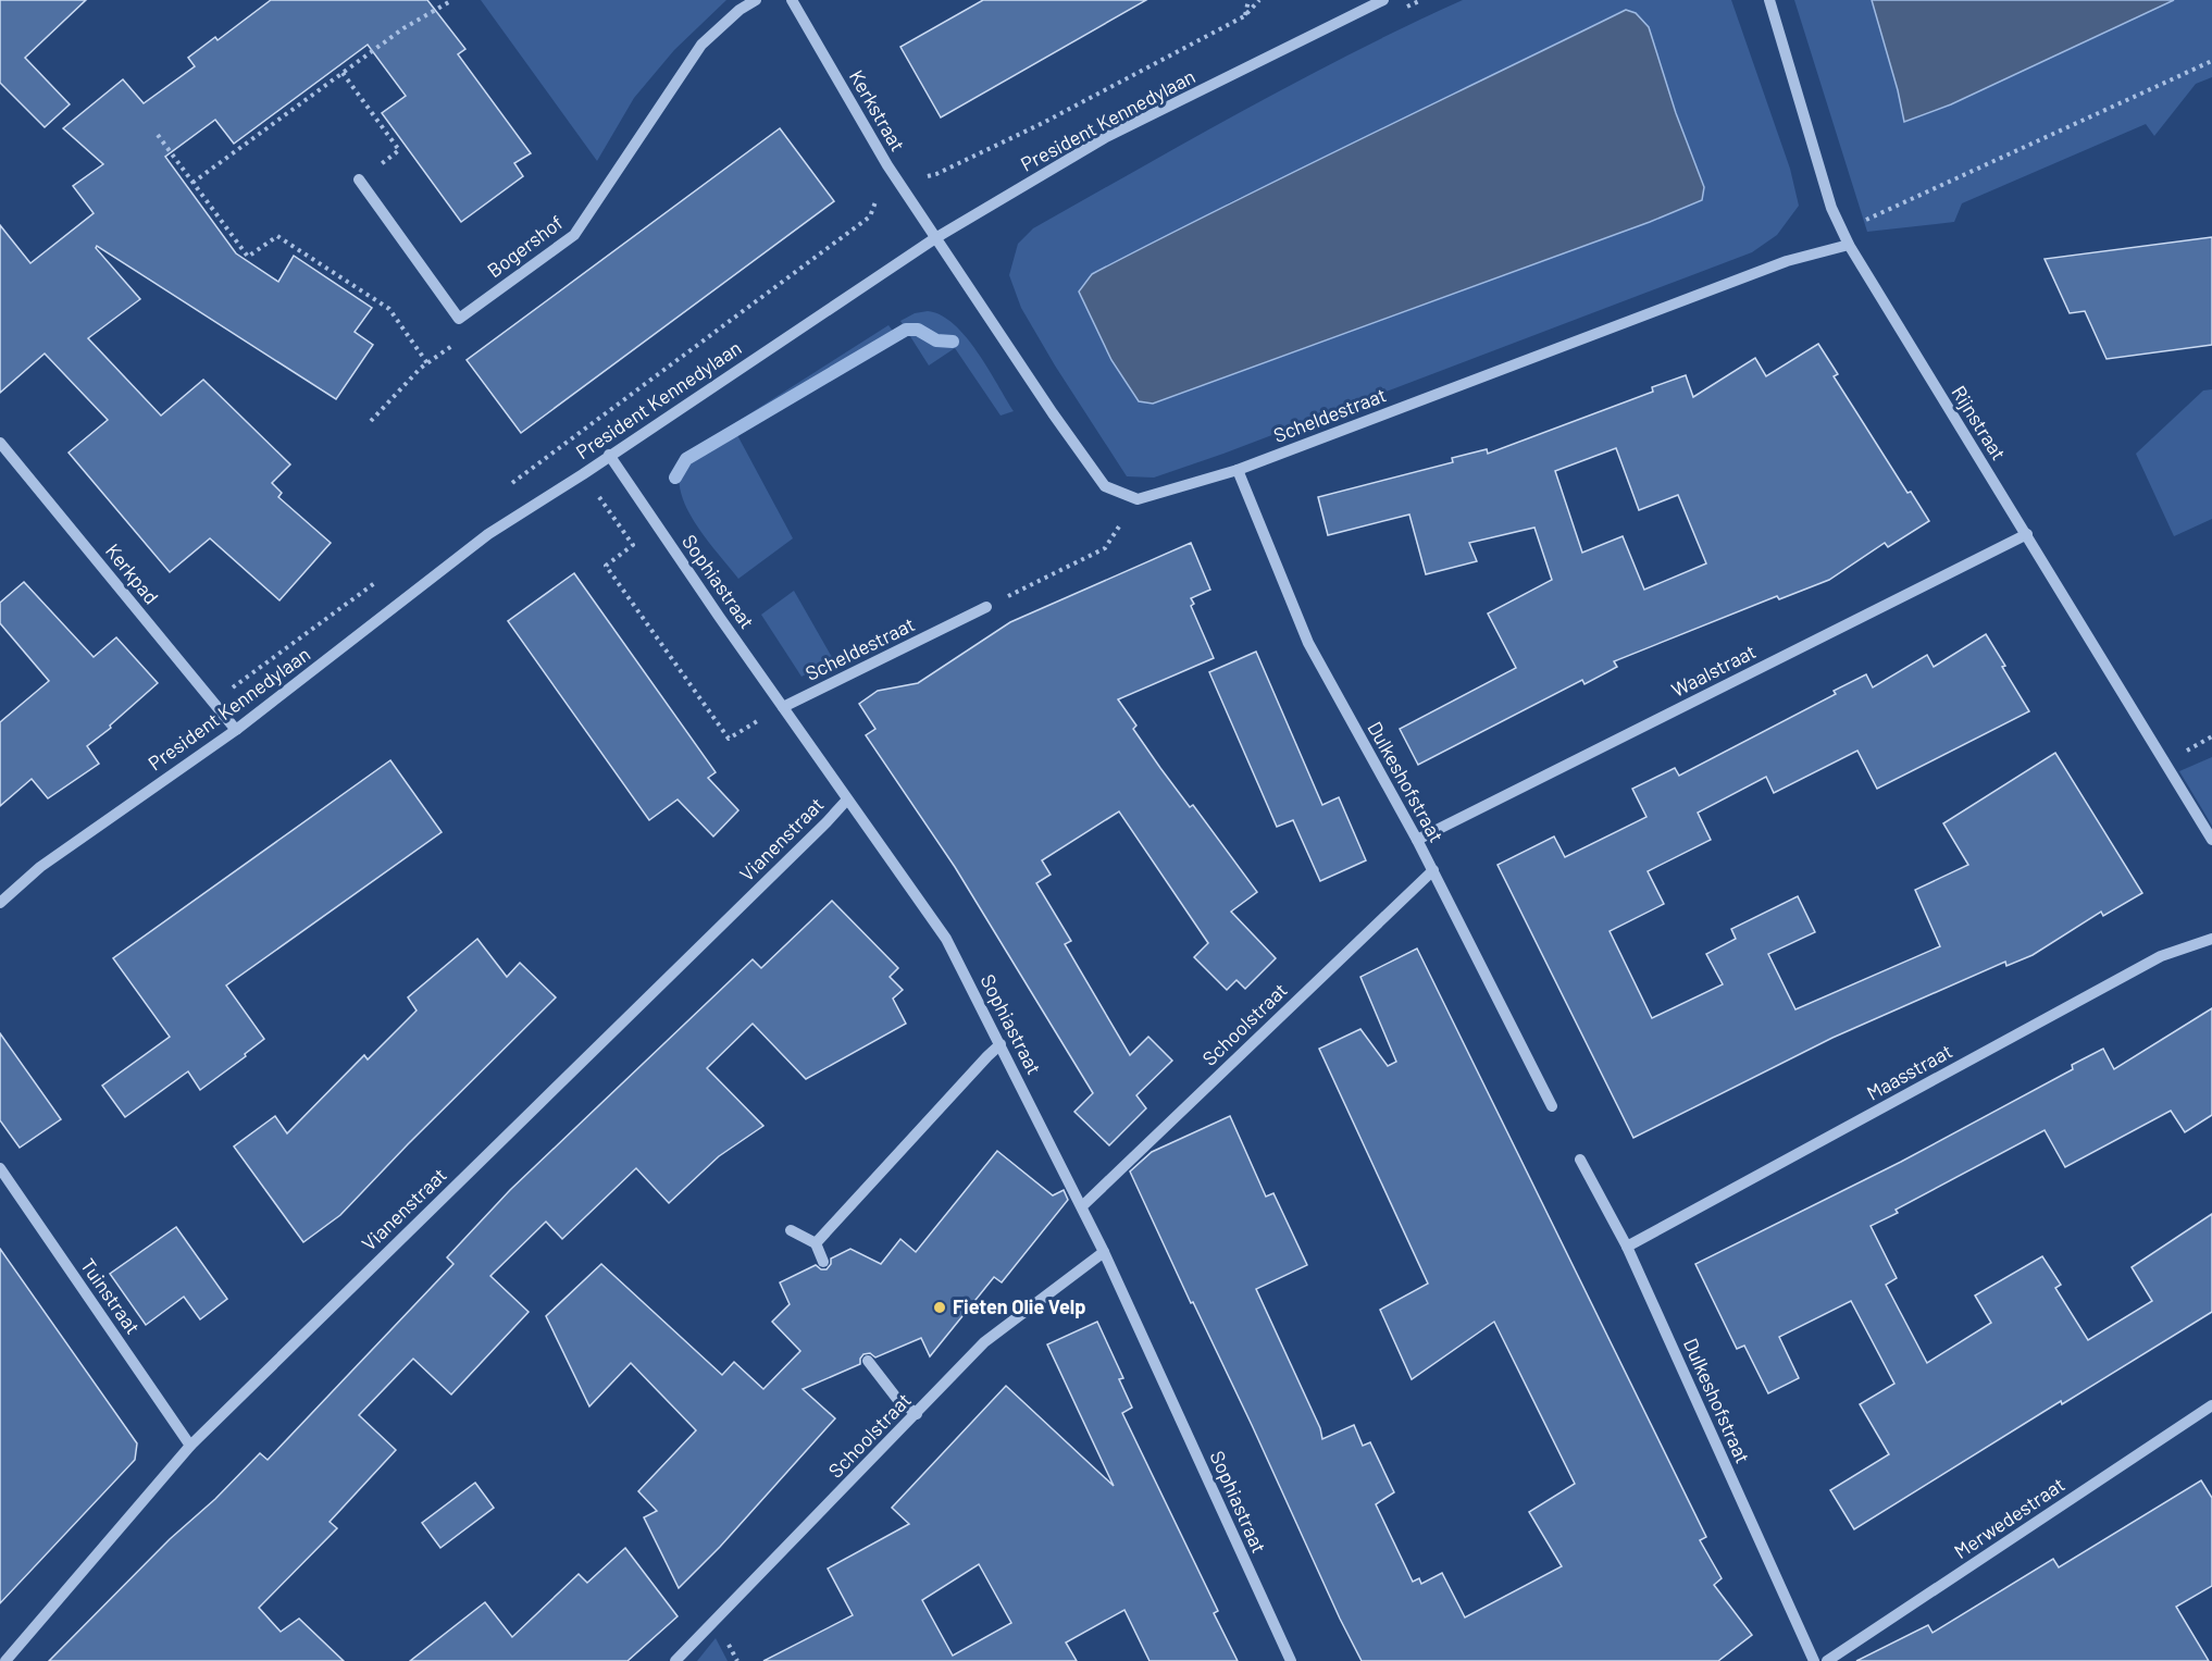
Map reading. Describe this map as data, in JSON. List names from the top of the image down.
{
  "streets": {
    "street": [
      "Kerkstraat",
      "President Kennedylaan",
      "Bogershof",
      "Scheldestraat",
      "Rijnstraat",
      "Kerkpad",
      "Sophiastraat",
      "Waalstraat",
      "Dulkeshofstraat",
      "Vianenstraat",
      "Schoolstraat",
      "Maasstraat",
      "Tuinstraat",
      "Merwedestraat"
    ]
  },
  "crossings": [
    ["Kerkstraat", "President Kennedylaan"],
    ["President Kennedylaan", "Kerkpad"],
    ["President Kennedylaan", "Sophiastraat"],
    ["Scheldestraat", "Rijnstraat"],
    ["Scheldestraat", "Sophiastraat"],
    ["Scheldestraat", "Dulkeshofstraat"],
    ["Rijnstraat", "Waalstraat"],
    ["Sophiastraat", "Vianenstraat"],
    ["Sophiastraat", "Schoolstraat"],
    ["Waalstraat", "Dulkeshofstraat"],
    ["Dulkeshofstraat", "Schoolstraat"],
    ["Dulkeshofstraat", "Maasstraat"],
    ["Vianenstraat", "Tuinstraat"]
  ],
  "places": ["Fieten Olie Velp"]
}
